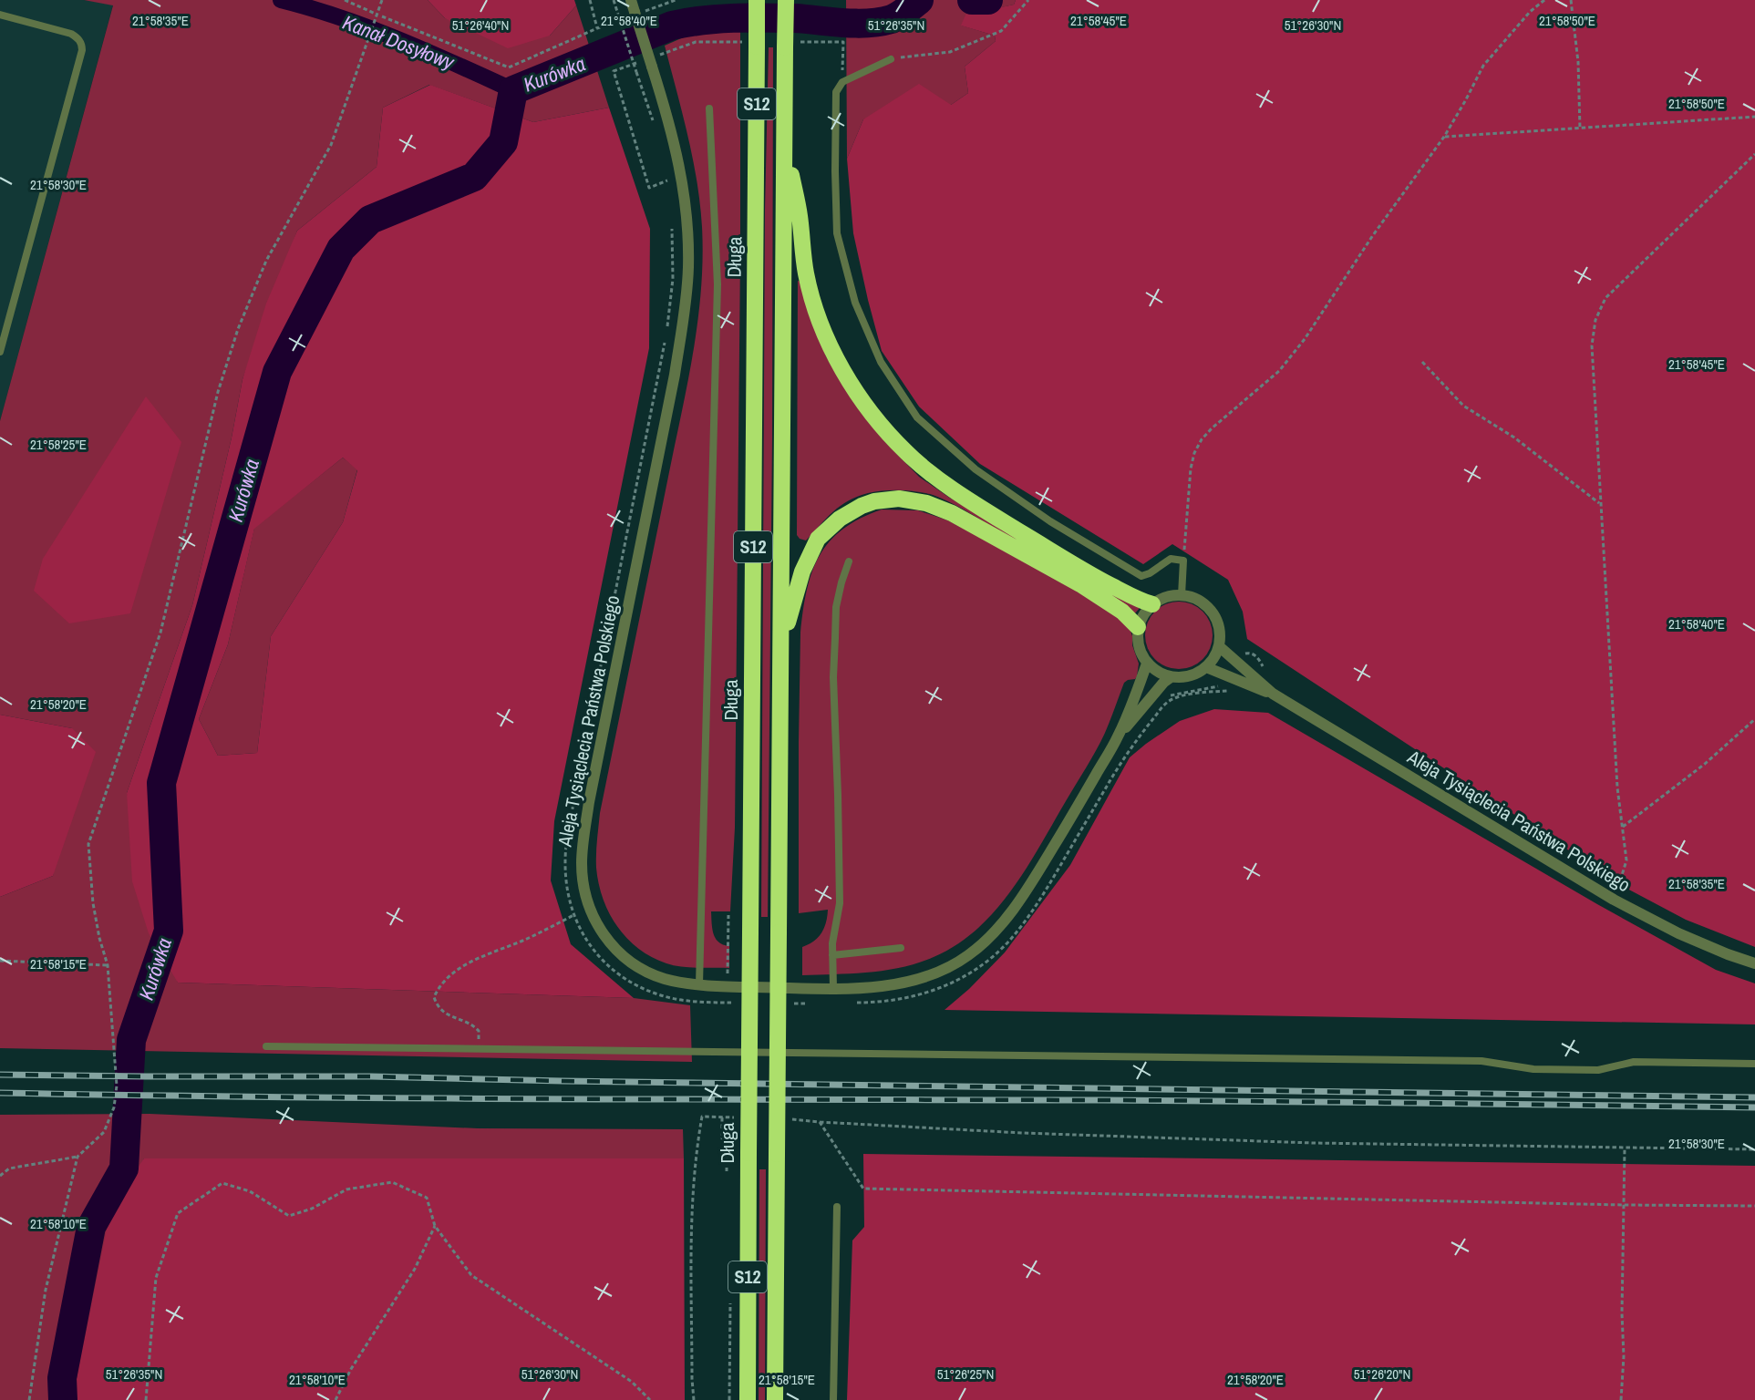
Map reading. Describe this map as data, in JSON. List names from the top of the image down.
{
  "streets": {
    "highway": ["S12", "Długa"],
    "street": ["Aleja Tysiąclecia Państwa Polskiego"]
  },
  "water": ["Kanał Dosyłowy", "Kurówka"],
  "coordinates": [
    "21°58'35\"E",
    "21°58'40\"E",
    "21°58'45\"E",
    "21°58'50\"E",
    "51°26'40\"N",
    "51°26'35\"N",
    "51°26'30\"N",
    "21°58'30\"E",
    "21°58'25\"E",
    "21°58'20\"E",
    "21°58'15\"E",
    "21°58'10\"E",
    "51°26'25\"N",
    "51°26'20\"N"
  ]
}
